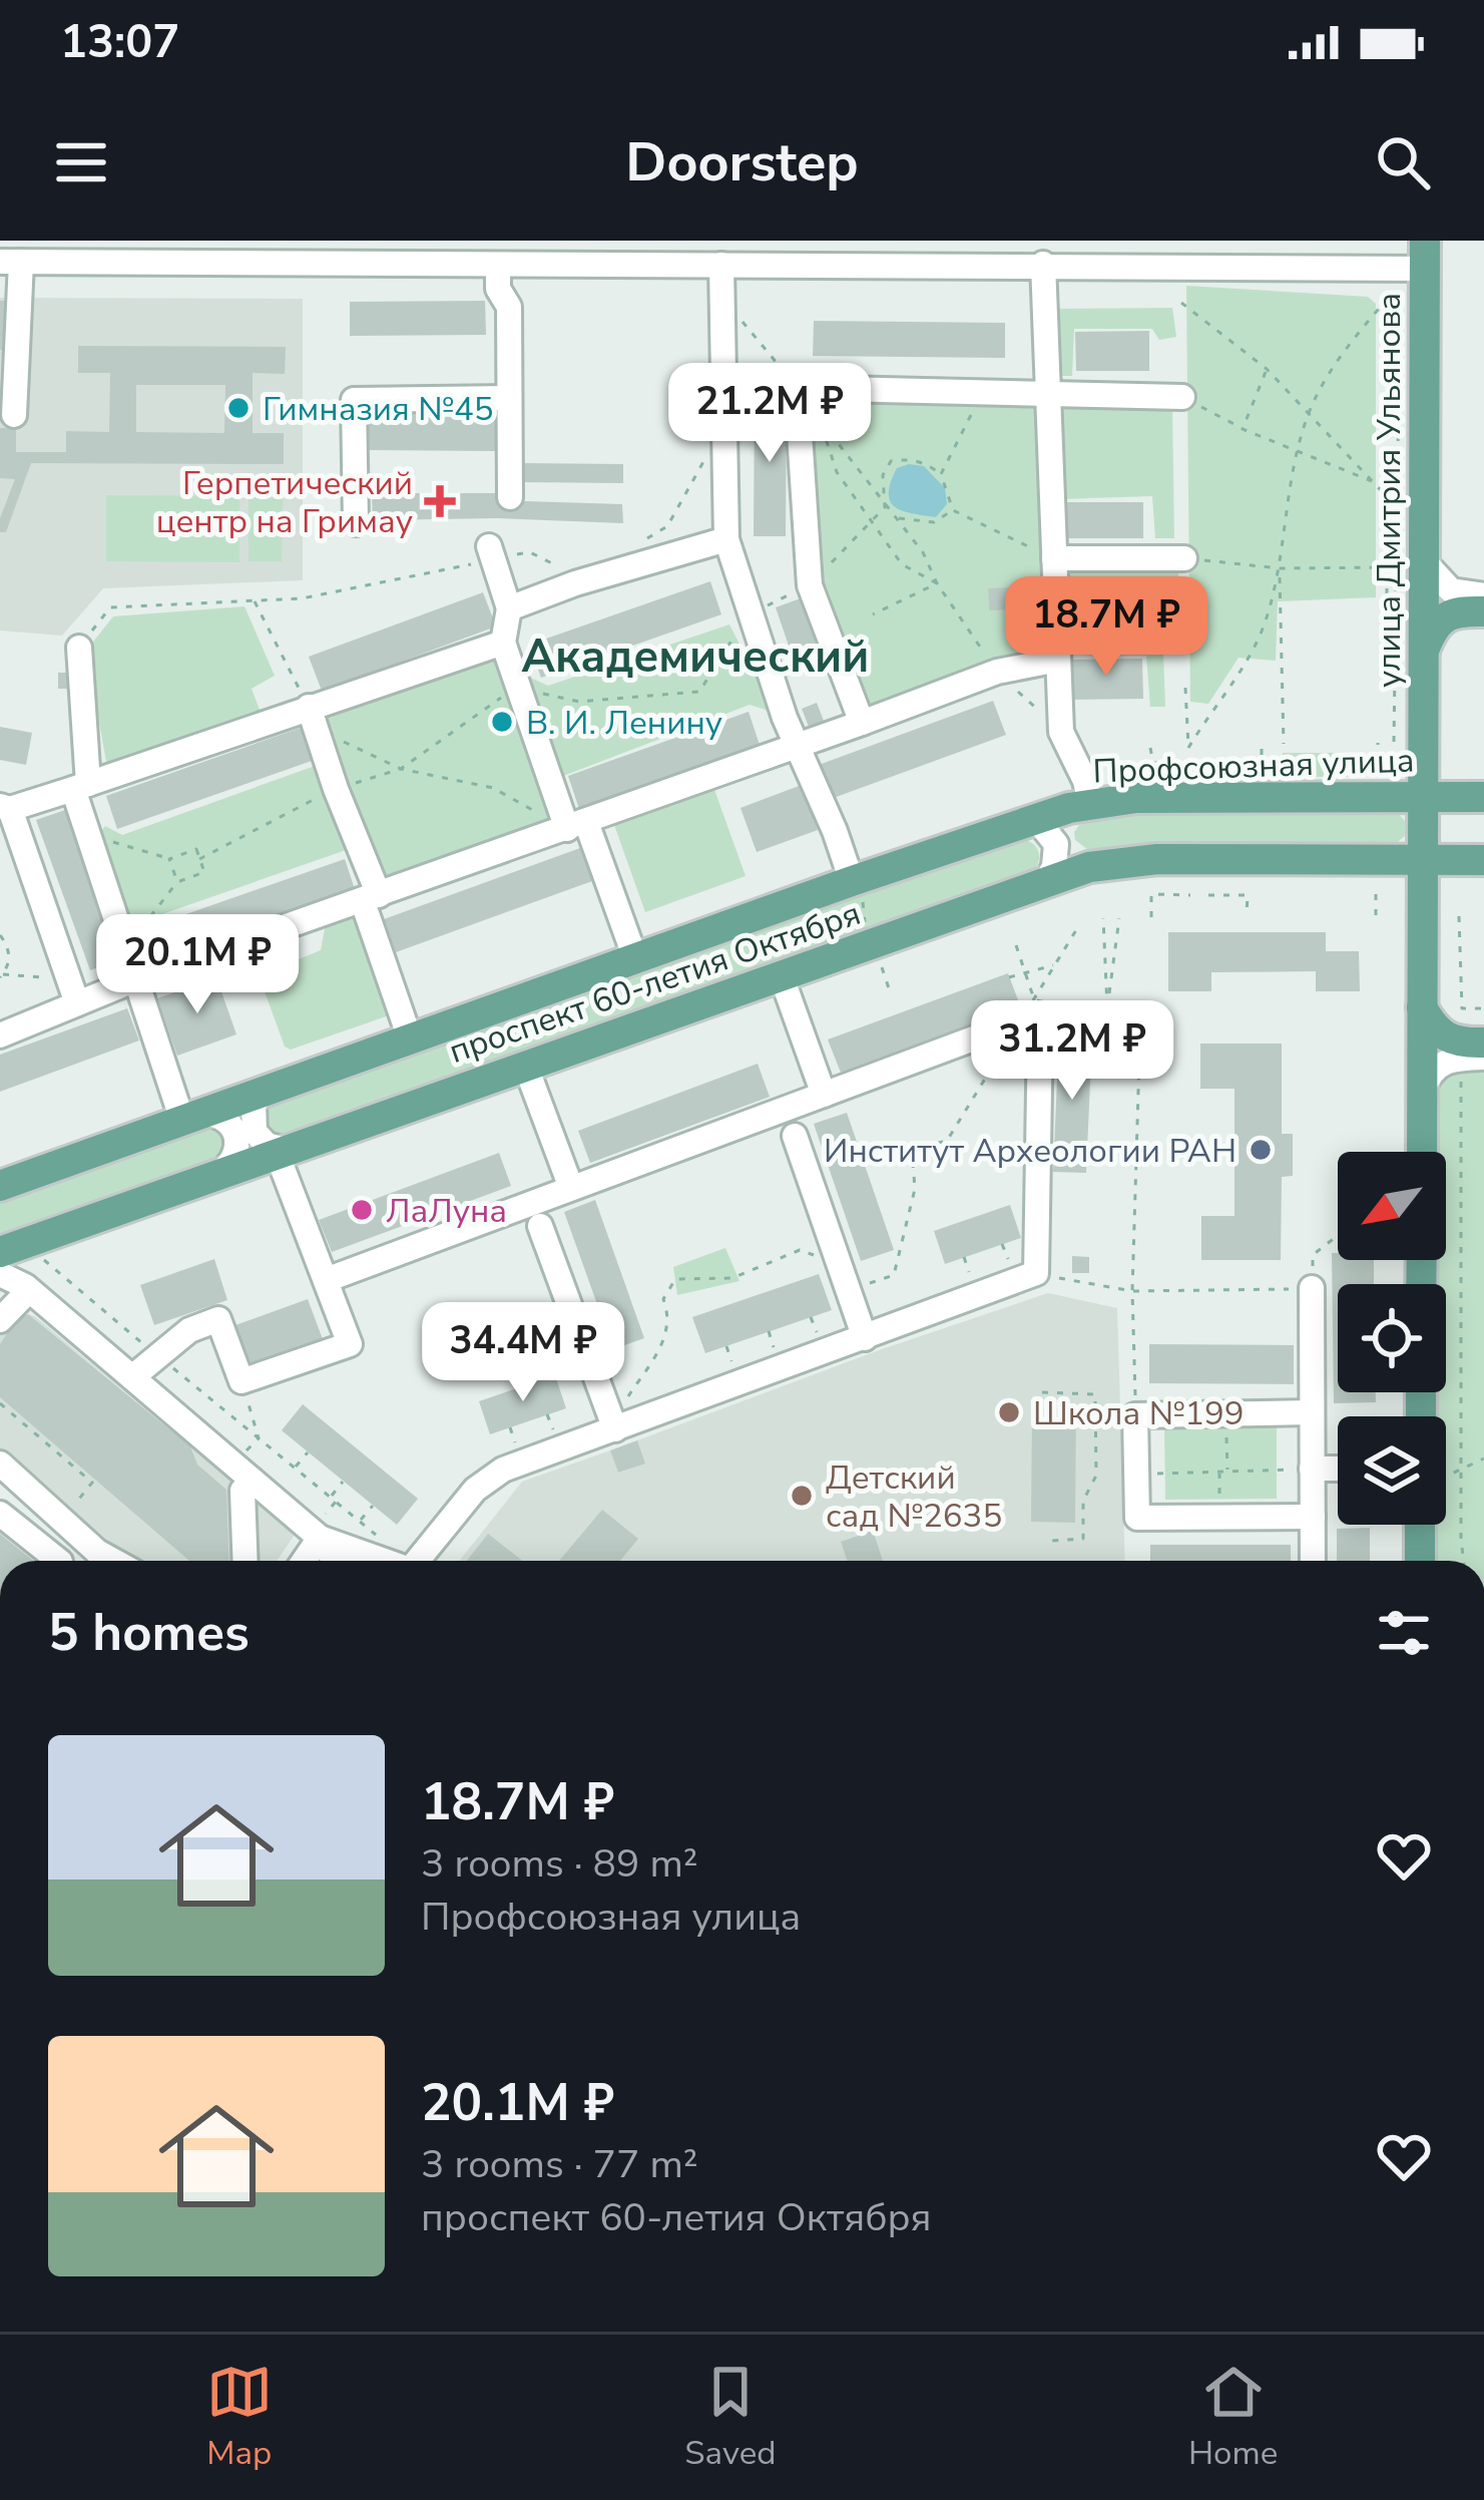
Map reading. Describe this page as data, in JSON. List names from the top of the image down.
{
  "streets": {
    "main road": ["улица Дмитрия Ульянова", "Профсоюзная улица", "проспект 60-летия Октября"]
  },
  "crossings": [
    ["улица Дмитрия Ульянова", "Профсоюзная улица"],
    ["Профсоюзная улица", "проспект 60-летия Октября"]
  ],
  "districts": ["Академический"],
  "places": {
    "other": [
      "Гимназия №45",
      "В. И. Ленину",
      "Институт Археологии РАН",
      "ЛаЛуна",
      "Школа №199",
      "Детский сад №2635"
    ],
    "health": ["Герпетический центр на Гримау"]
  },
  "north": "bottom left",
  "page": {
    "status": "13:07",
    "header": "Doorstep",
    "price": [
      "21.2M ₽",
      "18.7M ₽",
      "20.1M ₽",
      "31.2M ₽",
      "34.4M ₽"
    ],
    "heading": "5 homes",
    "list": [
      {
        "name": "18.7M ₽",
        "note": "3 rooms · 89 m² · Профсоюзная улица"
      },
      {
        "name": "20.1M ₽",
        "note": "3 rooms · 77 m² · проспект 60-летия Октября"
      }
    ],
    "tabs": ["Map", "Saved", "Home"]
  }
}
